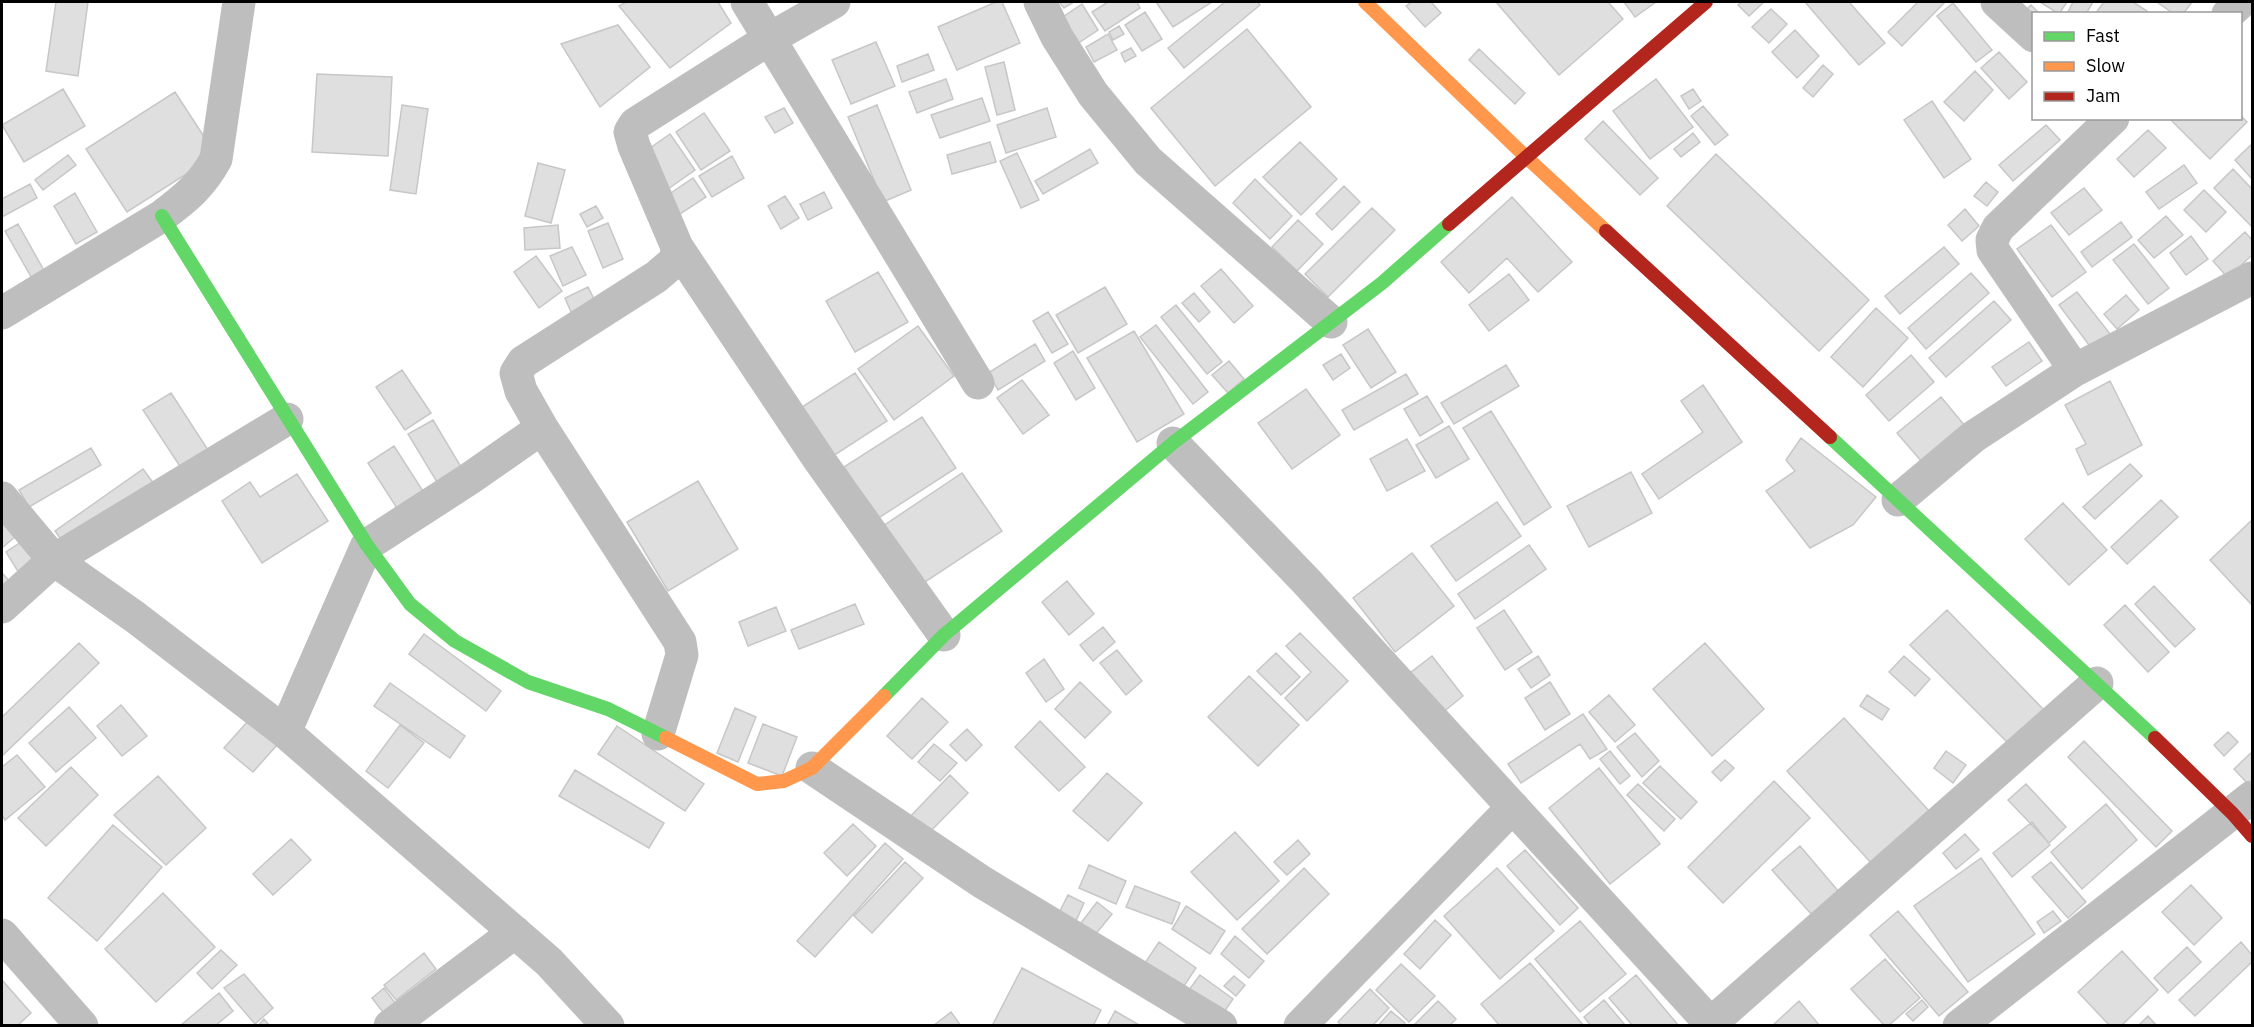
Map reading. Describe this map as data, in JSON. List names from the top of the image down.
{
  "legend": ["Fast", "Slow", "Jam"]
}
